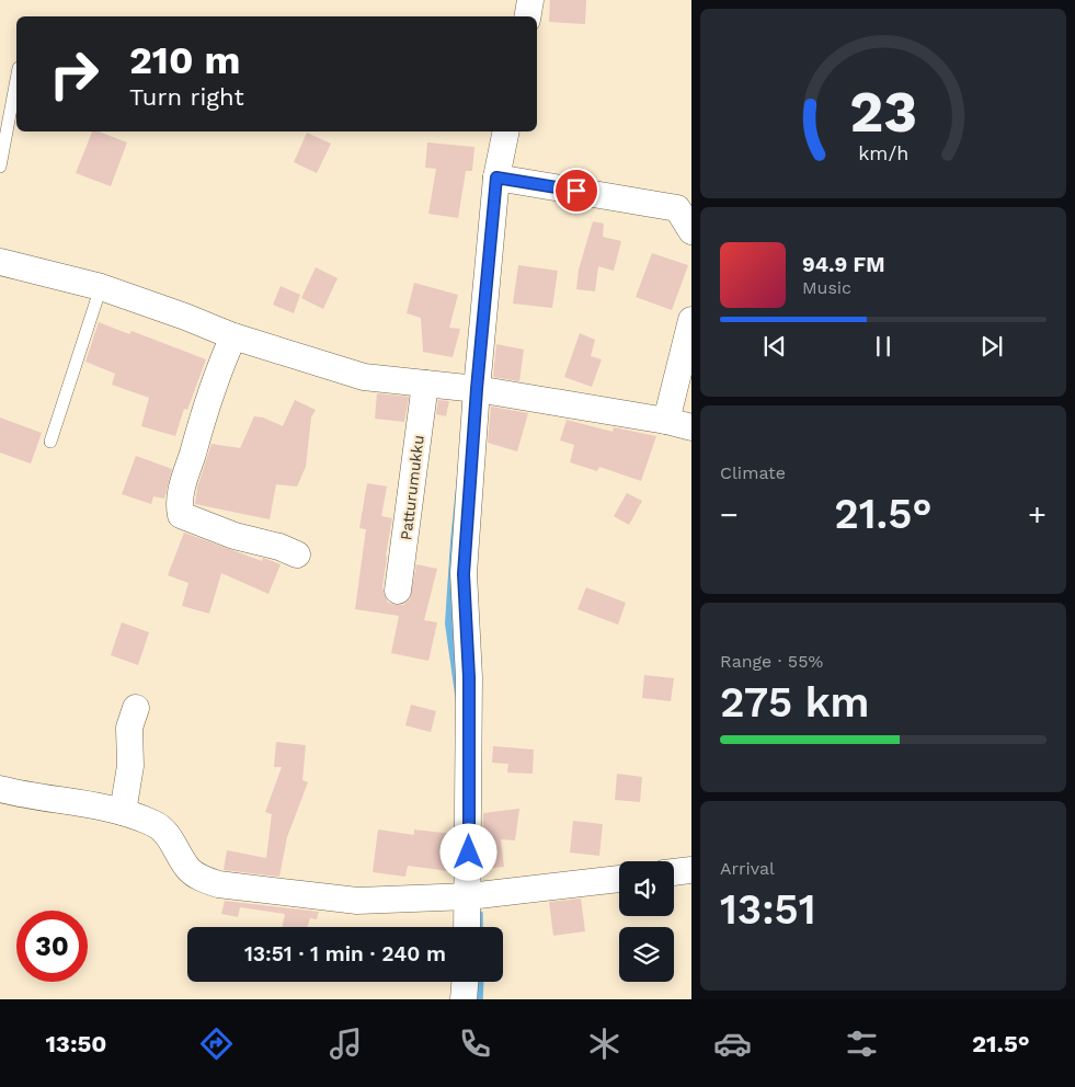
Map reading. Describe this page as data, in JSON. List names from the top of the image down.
{
  "streets": {
    "street": ["Patturumukku"]
  },
  "page": {
    "turn": ["210 m", "Turn right"],
    "song": ["94.9 FM", "Music"],
    "tile": [
      "Climate",
      ["Range · 55%", "275 km"],
      ["Arrival", "13:51"]
    ],
    "heat": ["−", "21.5°", "+"],
    "limit": "30",
    "trip": "13:51 · 1 min · 240 m",
    "tabs": ["13:50", "21.5°"],
    "gauge": ["23", "km/h"]
  }
}
